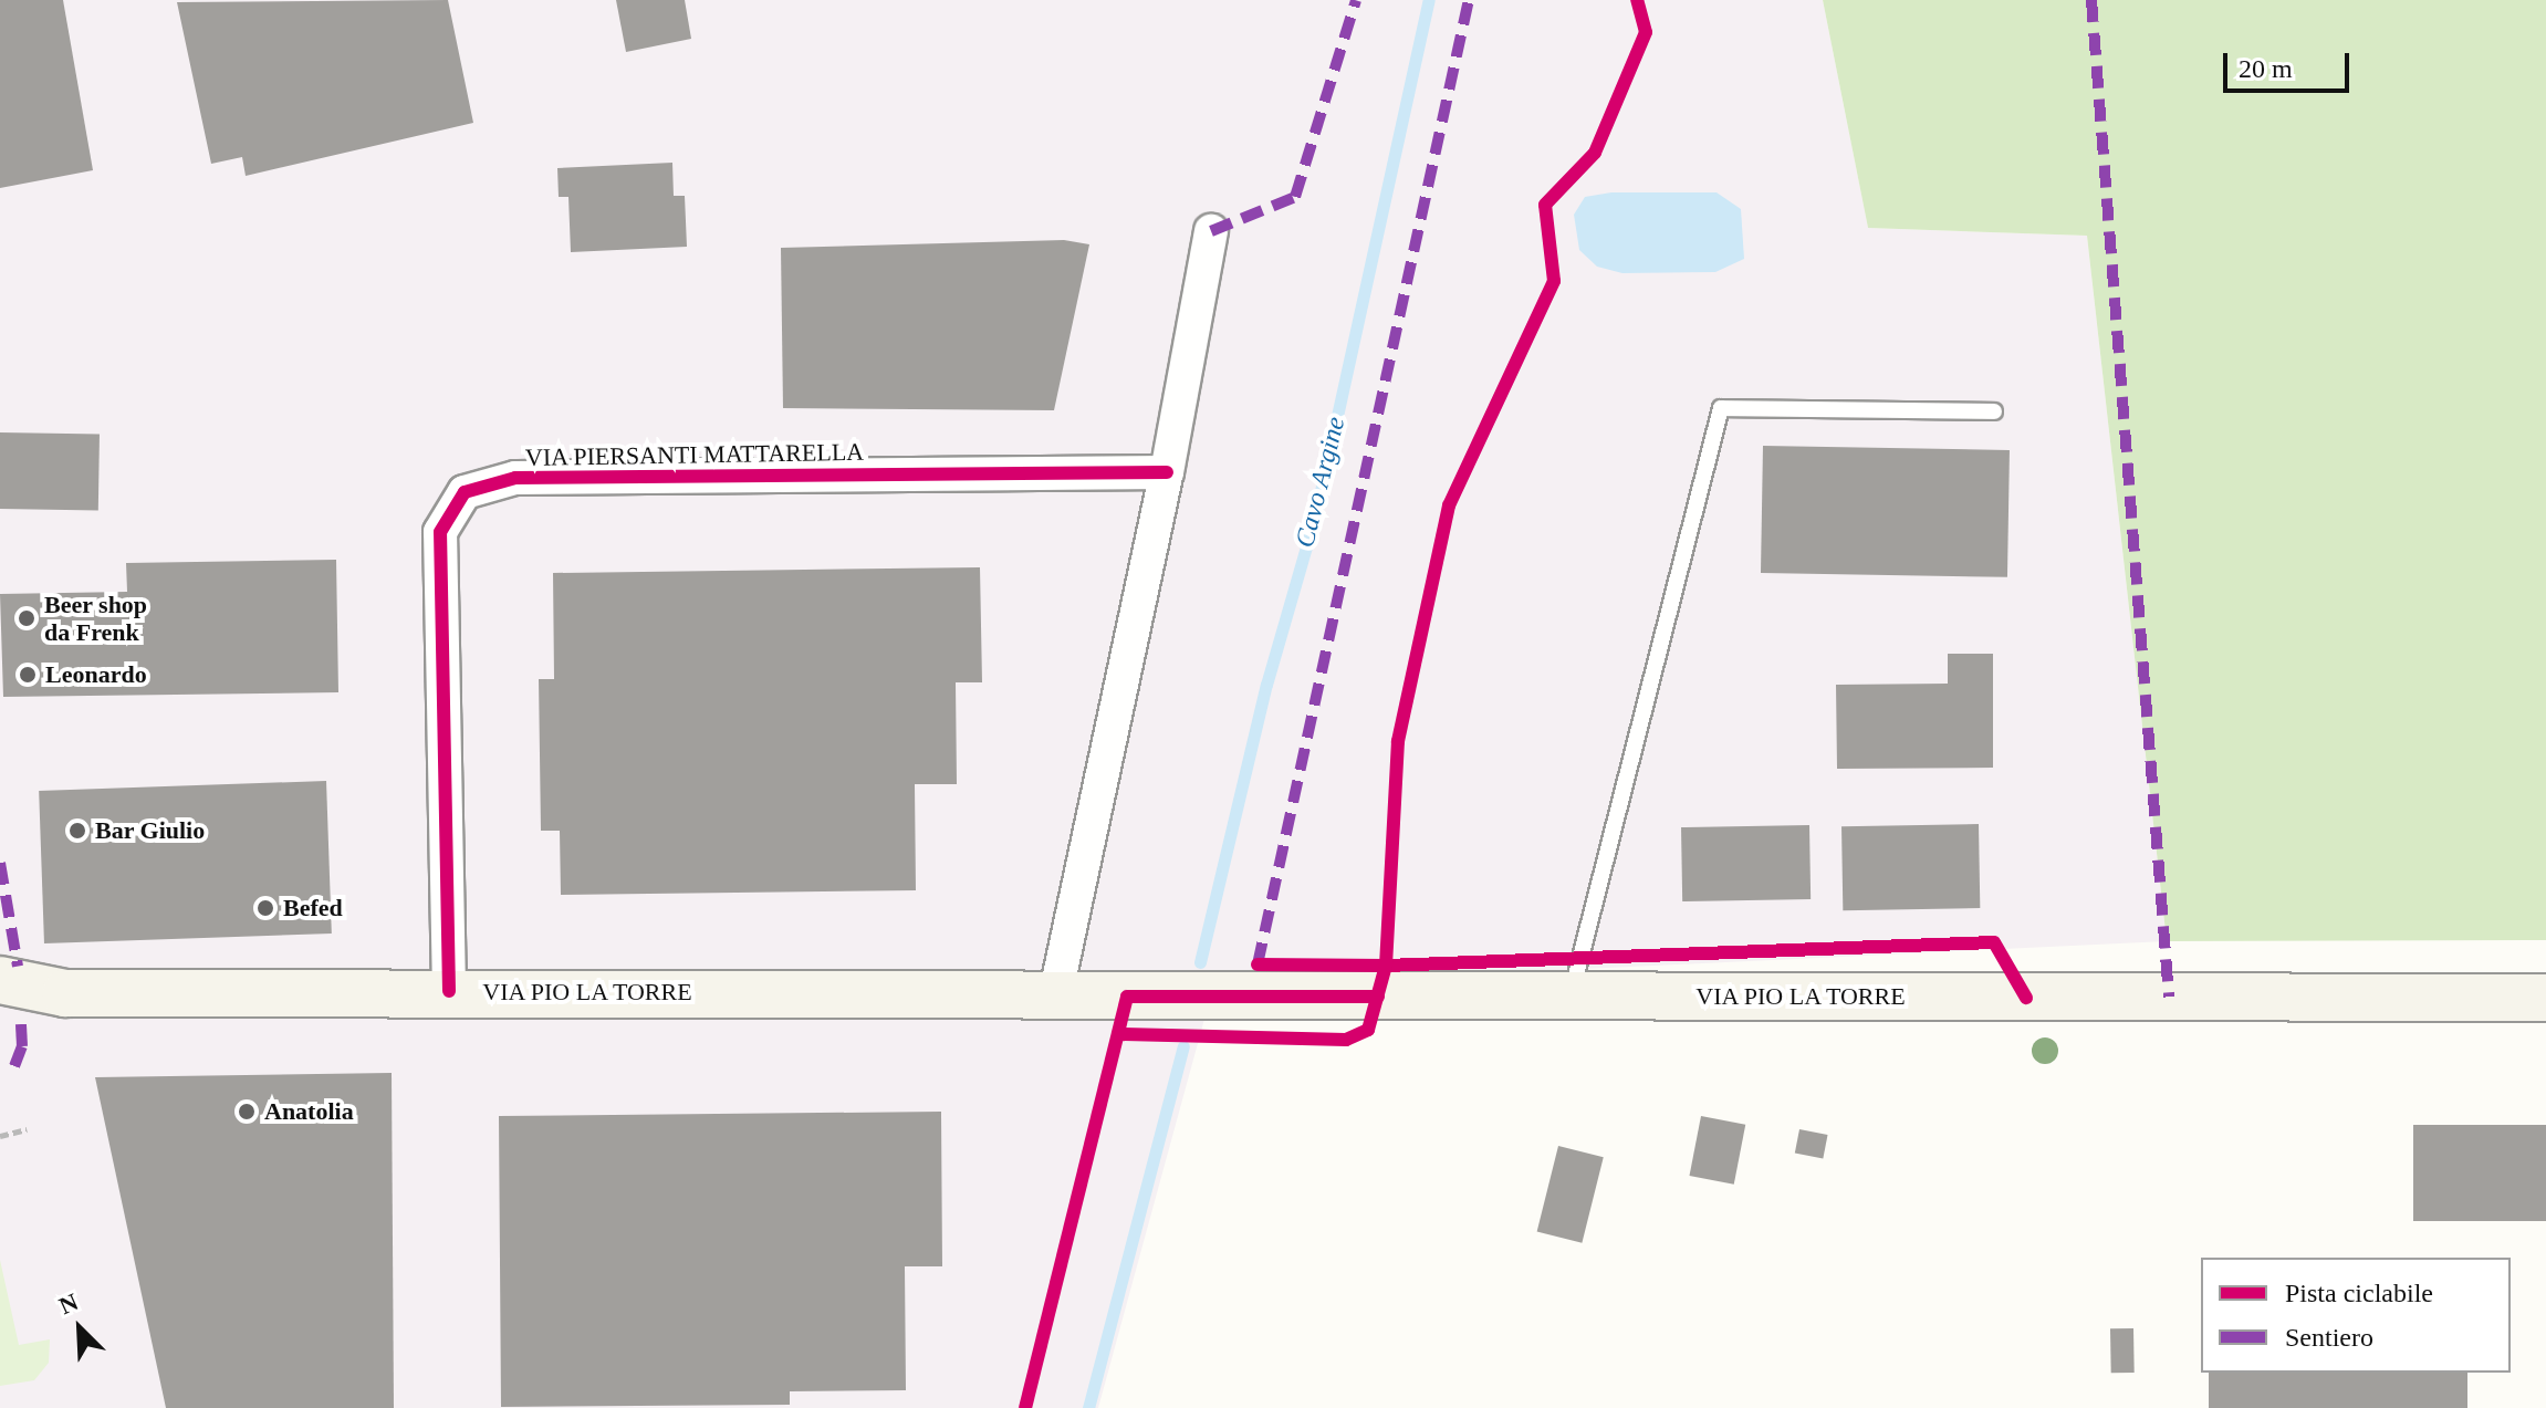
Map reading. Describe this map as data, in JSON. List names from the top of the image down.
{
  "streets": {
    "street": ["VIA PIERSANTI MATTARELLA", "VIA PIO LA TORRE"]
  },
  "crossings": [
    ["VIA PIERSANTI MATTARELLA", "VIA PIO LA TORRE"]
  ],
  "water": ["Cavo Argine"],
  "places": [
    "Beer shop da Frenk",
    "Leonardo",
    "Bar Giulio",
    "Befed",
    "Anatolia"
  ],
  "legend": ["Pista ciclabile", "Sentiero"],
  "scale_bar": "20 m",
  "north": "top left"
}
